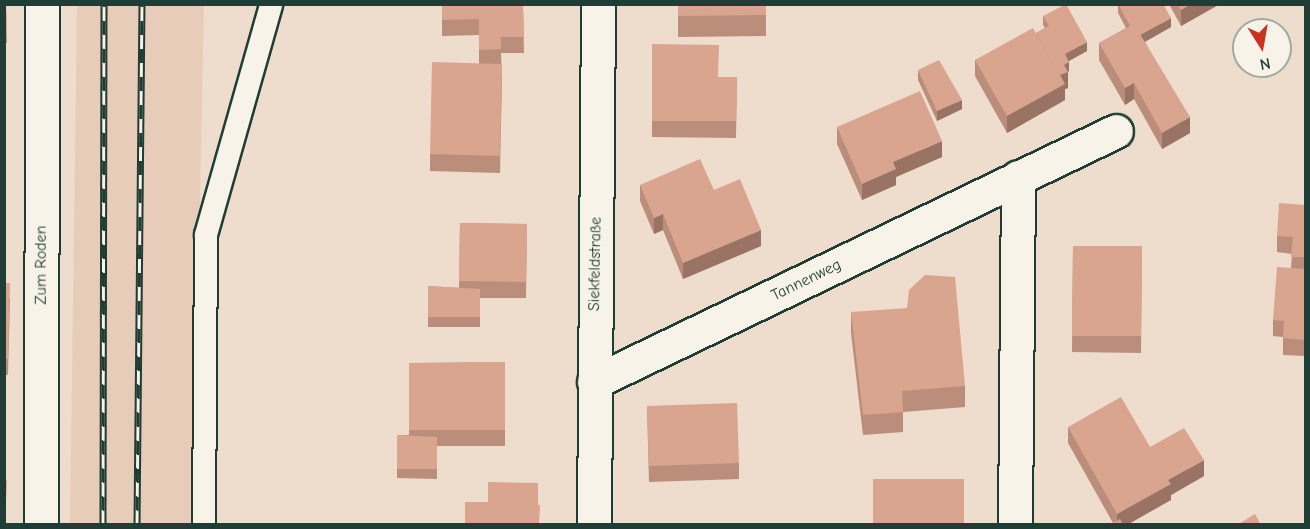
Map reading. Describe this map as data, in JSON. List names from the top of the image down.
{
  "streets": {
    "street": ["Siekfeldstraße", "Zum Roden", "Tannenweg"]
  },
  "crossings": [
    ["Siekfeldstraße", "Tannenweg"]
  ],
  "north": "bottom"
}
